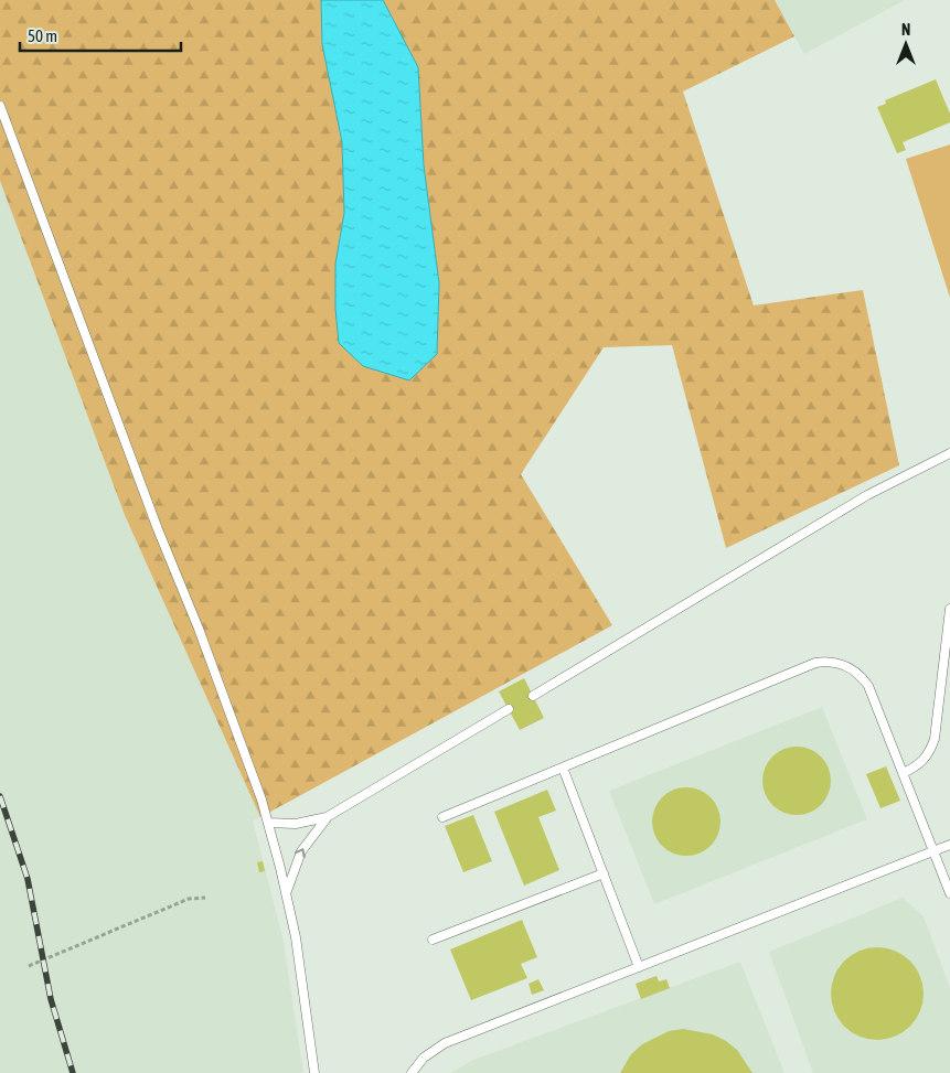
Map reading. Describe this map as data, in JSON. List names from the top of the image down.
{
  "scale_bar": "50 m",
  "north": "top"
}
